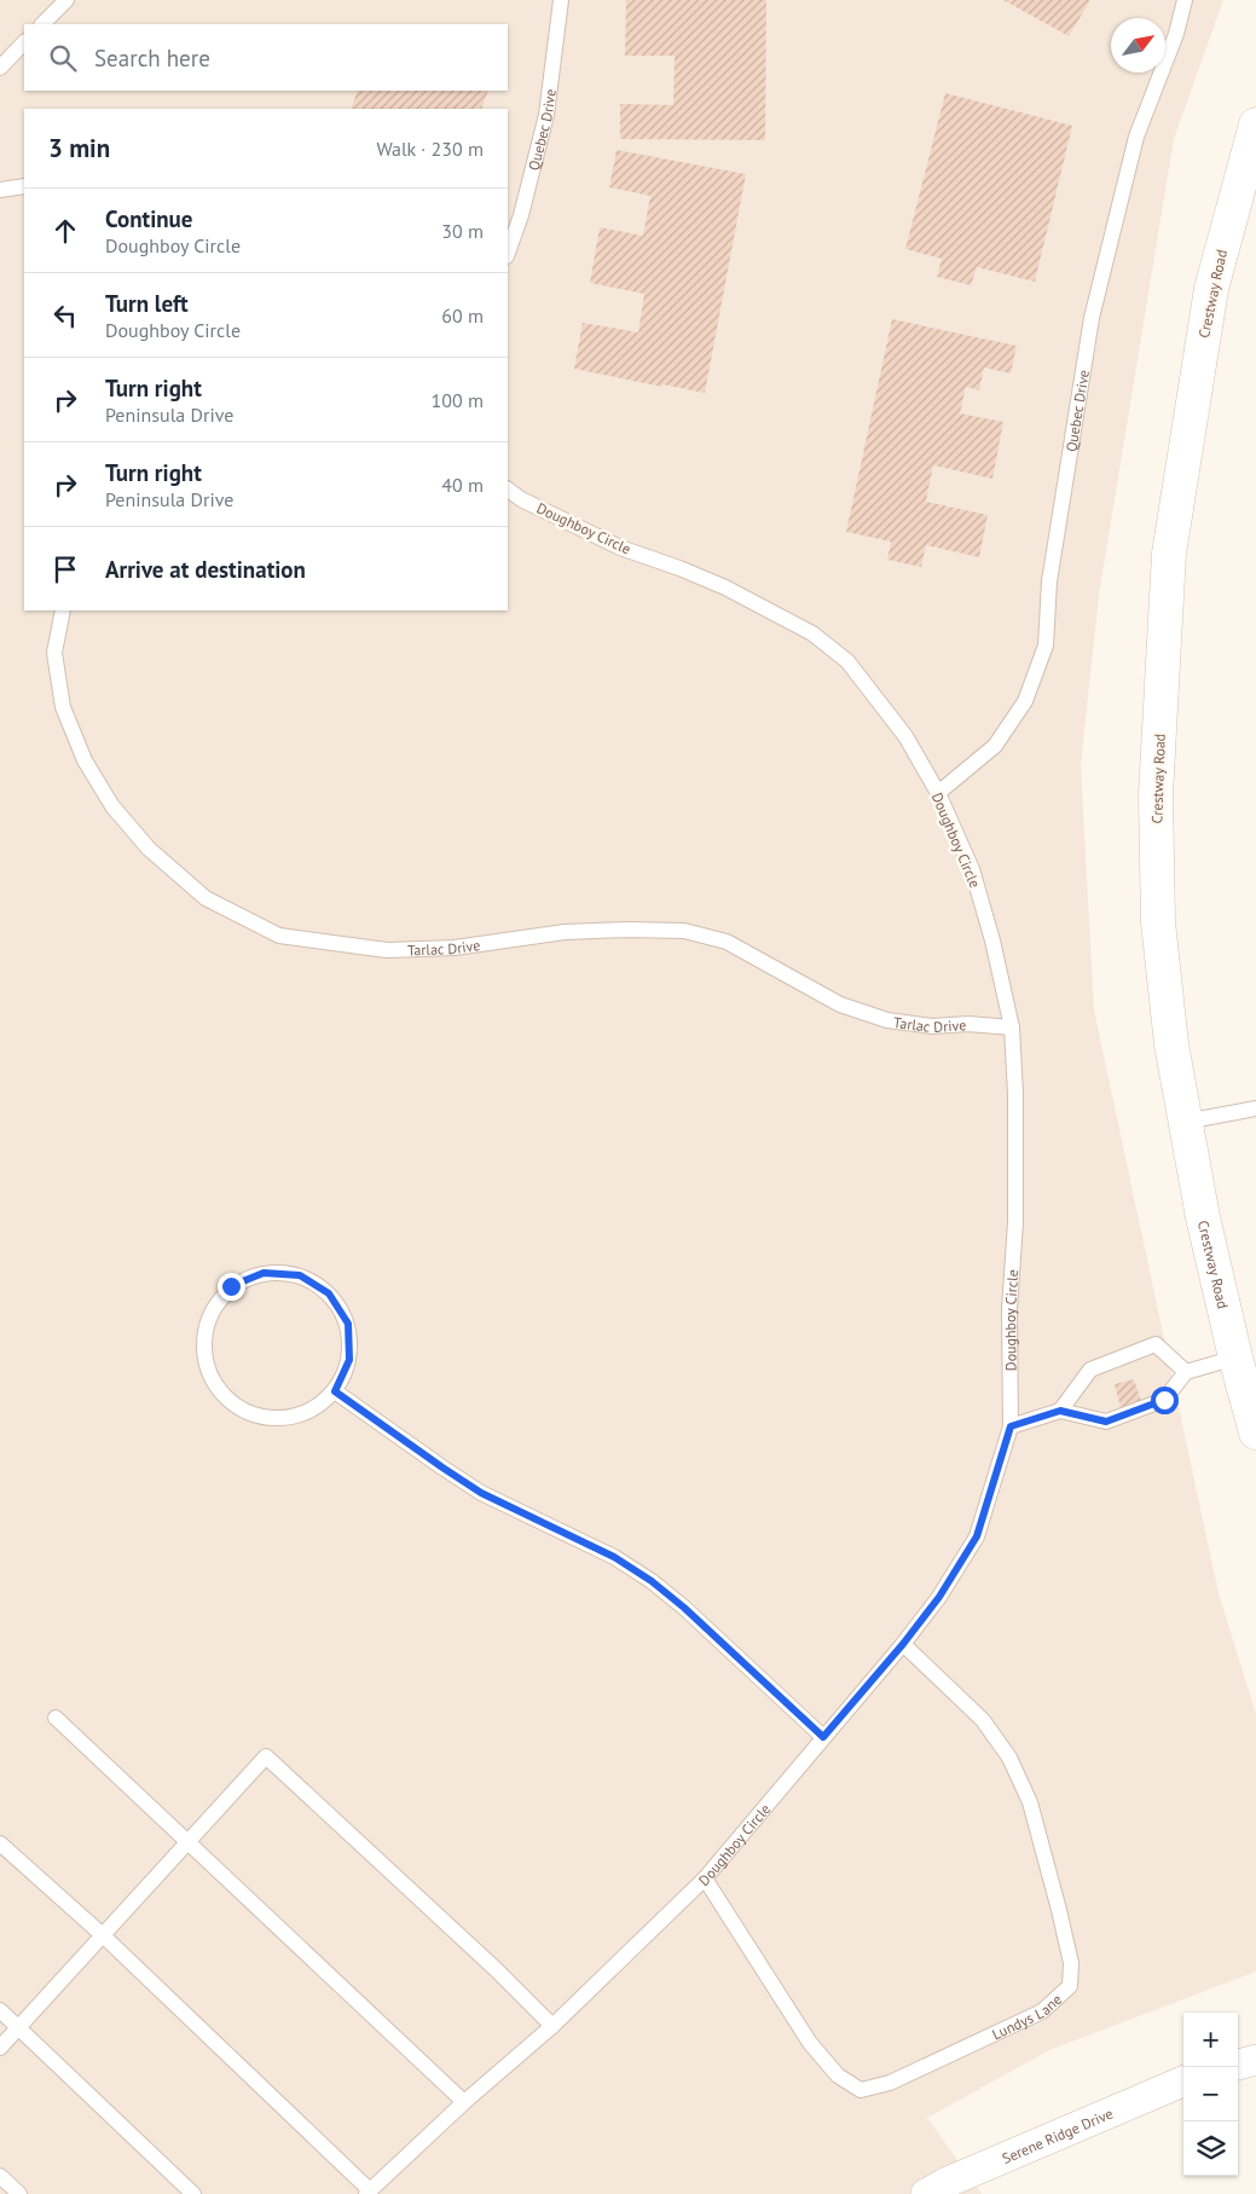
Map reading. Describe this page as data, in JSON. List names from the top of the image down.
{
  "streets": {
    "main road": ["Crestway Road"],
    "street": ["Serene Ridge Drive"],
    "lane": [
      "Quebec Drive",
      "Doughboy Circle",
      "Tarlac Drive",
      "Lundys Lane"
    ]
  },
  "crossings": [
    ["Quebec Drive", "Doughboy Circle"],
    ["Doughboy Circle", "Tarlac Drive"],
    ["Doughboy Circle", "Lundys Lane"]
  ],
  "north": "top right",
  "page": {
    "search": "Search here",
    "heading": ["3 min", "Walk · 230 m"],
    "list": [
      ["Continue", "Doughboy Circle", "30 m"],
      ["Turn left", "Doughboy Circle", "60 m"],
      ["Turn right", "Peninsula Drive", "100 m"],
      ["Turn right", "Peninsula Drive", "40 m"],
      "Arrive at destination"
    ],
    "map_buttons": ["+", "−"]
  }
}
